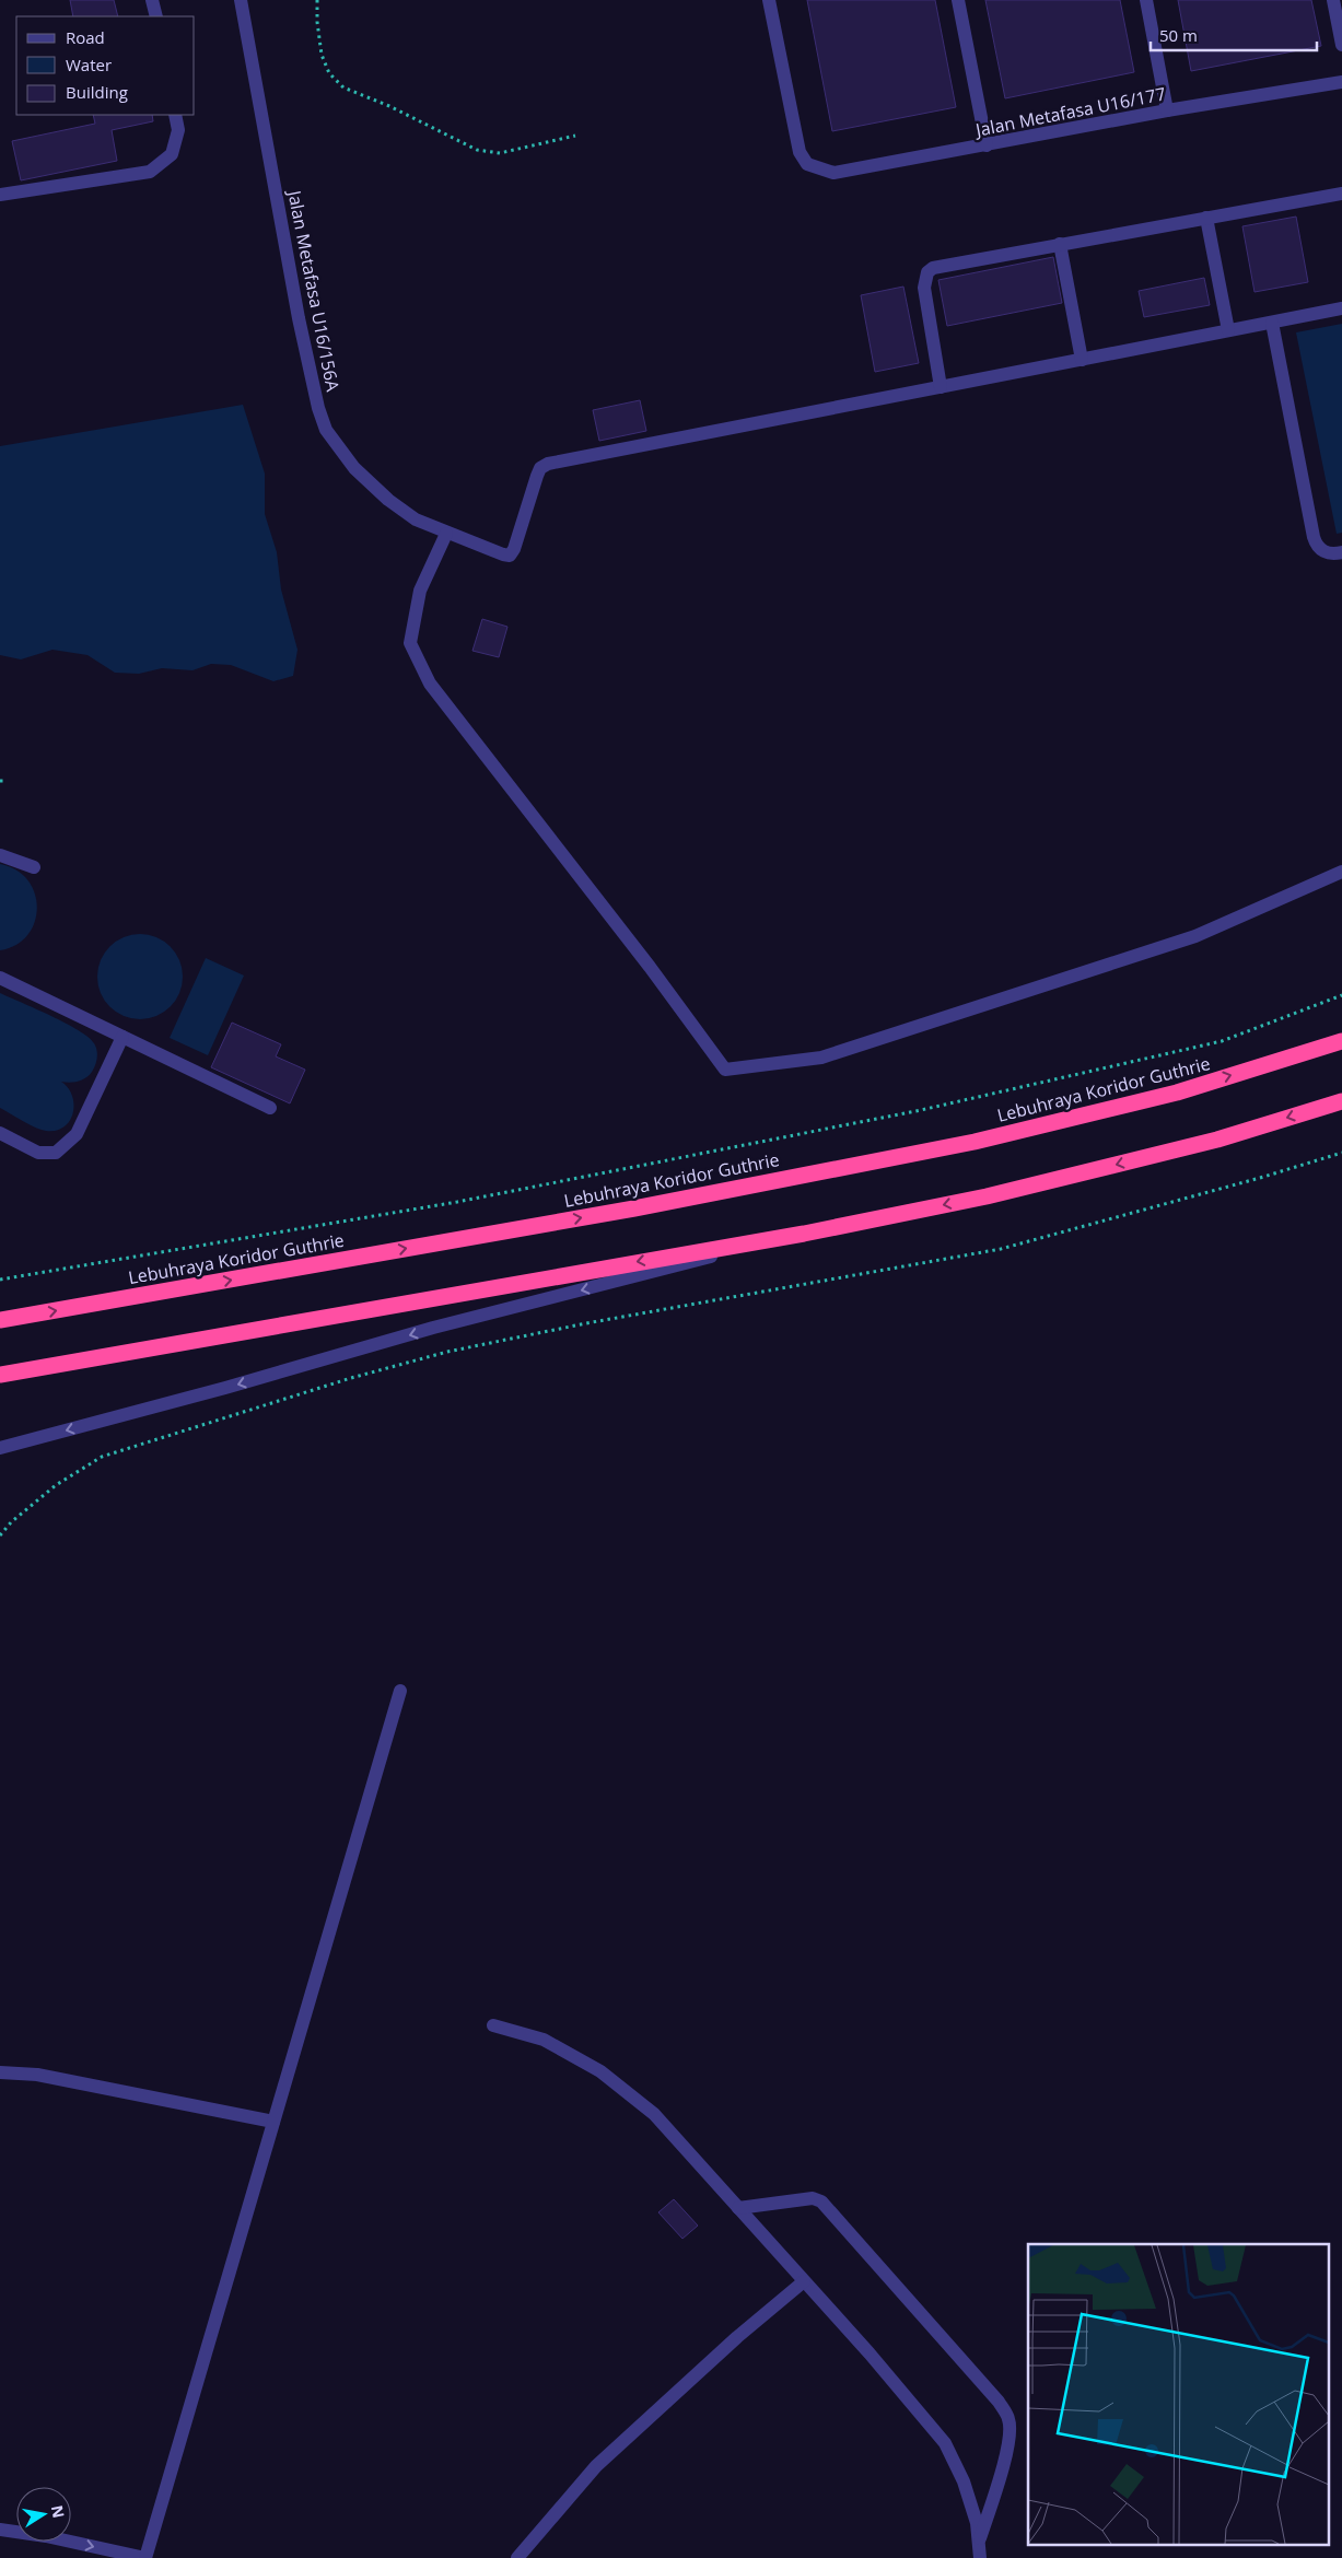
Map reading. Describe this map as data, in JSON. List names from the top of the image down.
{
  "streets": {
    "highway": ["Lebuhraya Koridor Guthrie"],
    "street": ["Jalan Metafasa U16/177", "Jalan Metafasa U16/156A"]
  },
  "legend": ["Road", "Water", "Building"],
  "scale_bar": "50 m",
  "north": "right"
}
